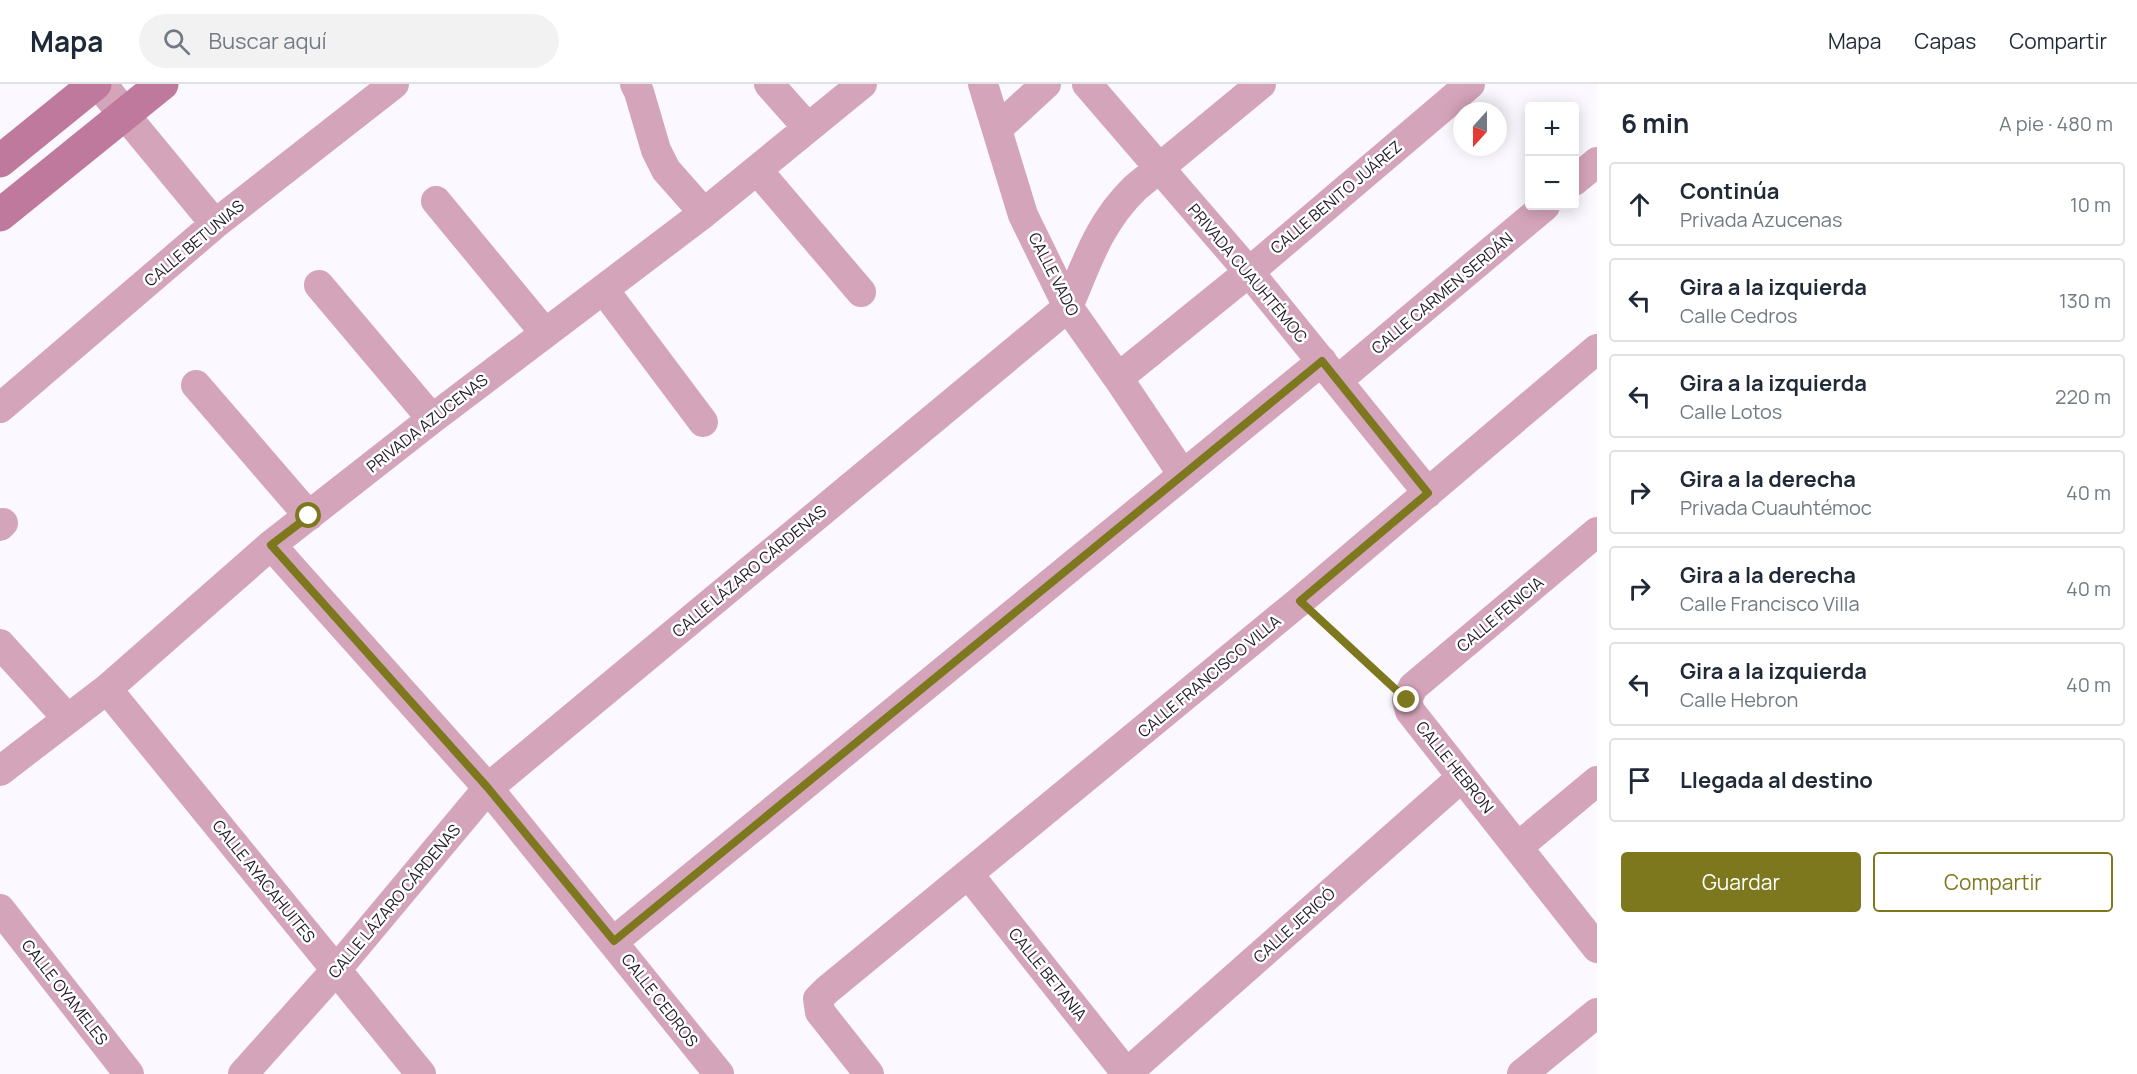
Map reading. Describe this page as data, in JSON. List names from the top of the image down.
{
  "streets": {
    "street": [
      "CALLE BENITO JUÁREZ",
      "CALLE BETUNIAS",
      "PRIVADA CUAUHTÉMOC",
      "CALLE VADO",
      "CALLE CARMEN SERDÁN",
      "PRIVADA AZUCENAS",
      "CALLE LÁZARO CÁRDENAS",
      "CALLE FENICIA",
      "CALLE FRANCISCO VILLA",
      "CALLE HEBRON",
      "CALLE AYACAHUITES",
      "CALLE JERICÓ",
      "CALLE BETANIA",
      "CALLE OYAMELES",
      "CALLE CEDROS"
    ]
  },
  "crossings": [
    ["CALLE BENITO JUÁREZ", "PRIVADA CUAUHTÉMOC"],
    ["CALLE BENITO JUÁREZ", "CALLE VADO"],
    ["PRIVADA CUAUHTÉMOC", "CALLE CARMEN SERDÁN"],
    ["PRIVADA CUAUHTÉMOC", "CALLE LÁZARO CÁRDENAS"],
    ["PRIVADA CUAUHTÉMOC", "CALLE FRANCISCO VILLA"],
    ["CALLE VADO", "CALLE CARMEN SERDÁN"],
    ["CALLE VADO", "CALLE LÁZARO CÁRDENAS"],
    ["CALLE CARMEN SERDÁN", "CALLE CEDROS"],
    ["PRIVADA AZUCENAS", "CALLE AYACAHUITES"],
    ["PRIVADA AZUCENAS", "CALLE CEDROS"],
    ["CALLE LÁZARO CÁRDENAS", "CALLE AYACAHUITES"],
    ["CALLE LÁZARO CÁRDENAS", "CALLE CEDROS"],
    ["CALLE FENICIA", "CALLE HEBRON"],
    ["CALLE FRANCISCO VILLA", "CALLE BETANIA"],
    ["CALLE HEBRON", "CALLE JERICÓ"],
    ["CALLE JERICÓ", "CALLE BETANIA"]
  ],
  "north": "bottom",
  "page": {
    "header": "Mapa",
    "search": "Buscar aquí",
    "nav": ["Mapa", "Capas", "Compartir"],
    "heading": ["6 min", "A pie · 480 m"],
    "map_buttons": ["+", "−"],
    "list": [
      ["Continúa", "Privada Azucenas", "10 m"],
      ["Gira a la izquierda", "Calle Cedros", "130 m"],
      ["Gira a la izquierda", "Calle Lotos", "220 m"],
      ["Gira a la derecha", "Privada Cuauhtémoc", "40 m"],
      ["Gira a la derecha", "Calle Francisco Villa", "40 m"],
      ["Gira a la izquierda", "Calle Hebron", "40 m"],
      "Llegada al destino"
    ],
    "buttons": ["Guardar", "Compartir"]
  }
}
